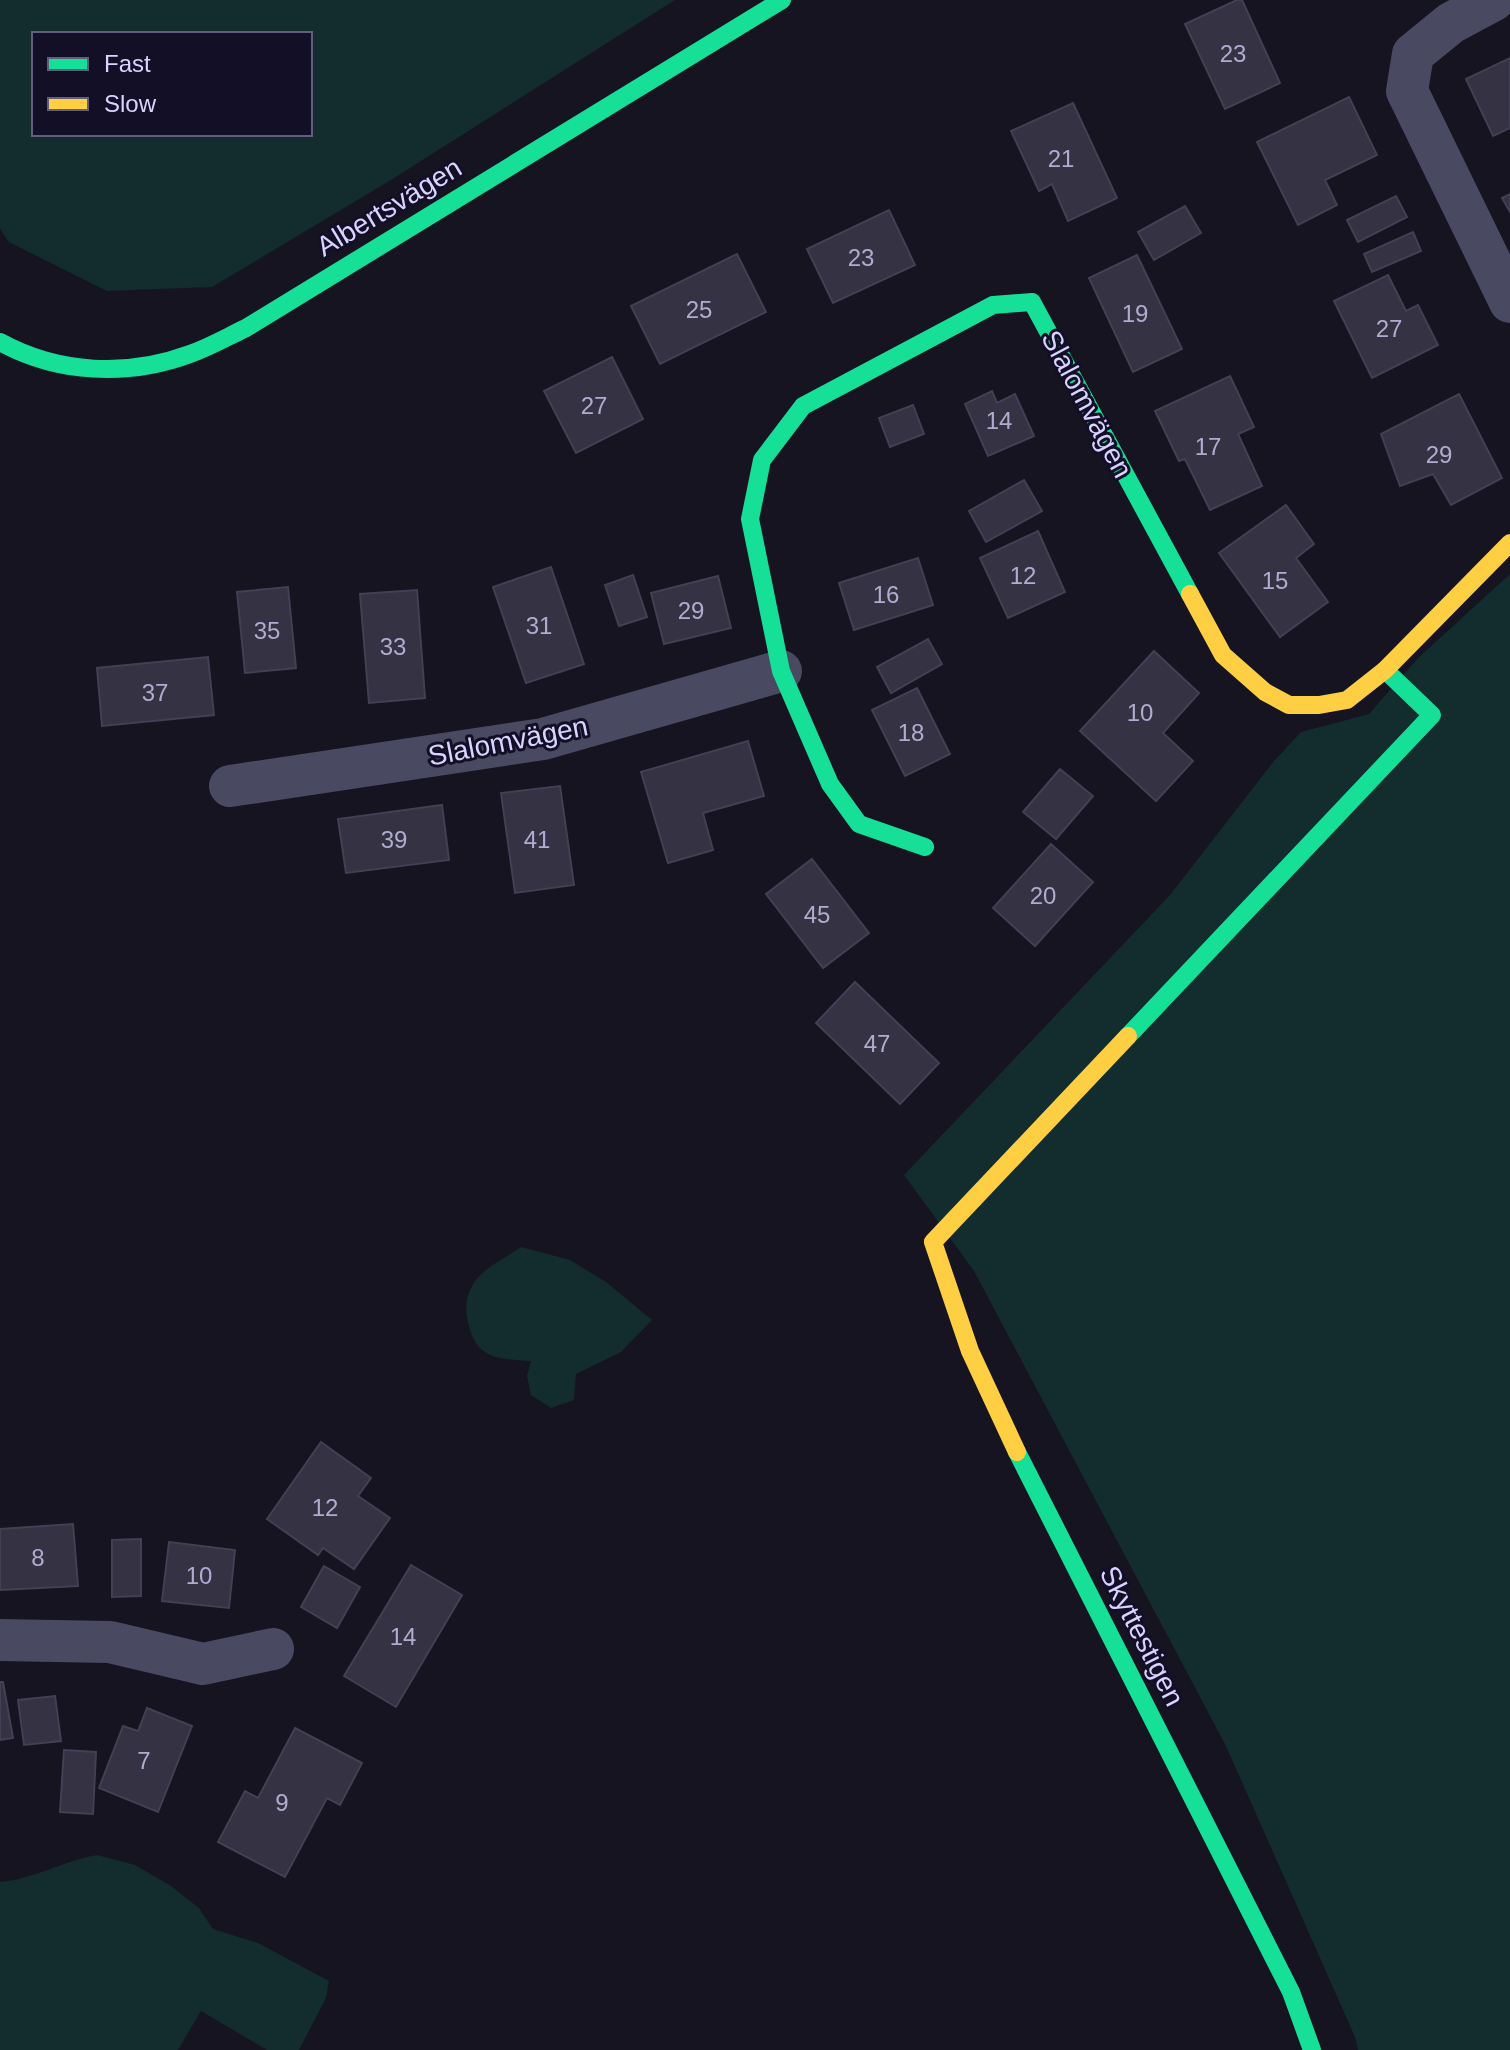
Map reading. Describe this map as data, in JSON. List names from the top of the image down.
{
  "streets": {
    "street": ["Albertsvägen", "Slalomvägen", "Skyttestigen"]
  },
  "crossings": [
    ["Slalomvägen", "Skyttestigen"]
  ],
  "house_numbers": [
    "23",
    "21",
    "23",
    "25",
    "19",
    "27",
    "27",
    "14",
    "17",
    "29",
    "12",
    "15",
    "16",
    "29",
    "31",
    "35",
    "33",
    "37",
    "10",
    "18",
    "39",
    "41",
    "20",
    "45",
    "47",
    "12",
    "8",
    "10",
    "14",
    "7",
    "9"
  ],
  "legend": ["Fast", "Slow"]
}
